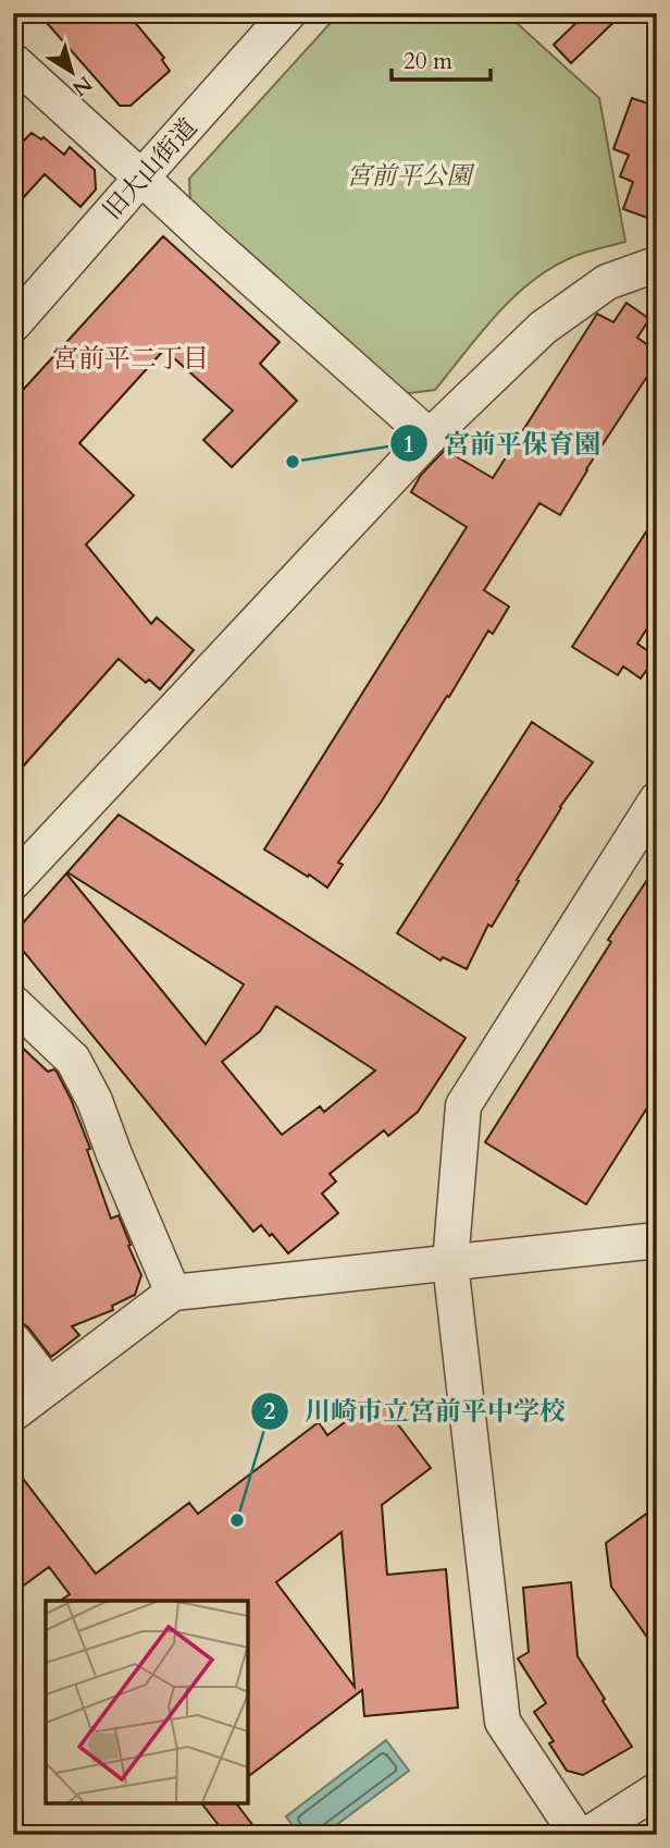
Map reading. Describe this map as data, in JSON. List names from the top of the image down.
{
  "streets": {
    "street": ["旧大山街道"]
  },
  "districts": ["宮前平二丁目"],
  "parks": ["宮前平公園"],
  "places": ["宮前平保育園", "川崎市立宮前平中学校"],
  "scale_bar": "20 m",
  "north": "bottom right"
}
